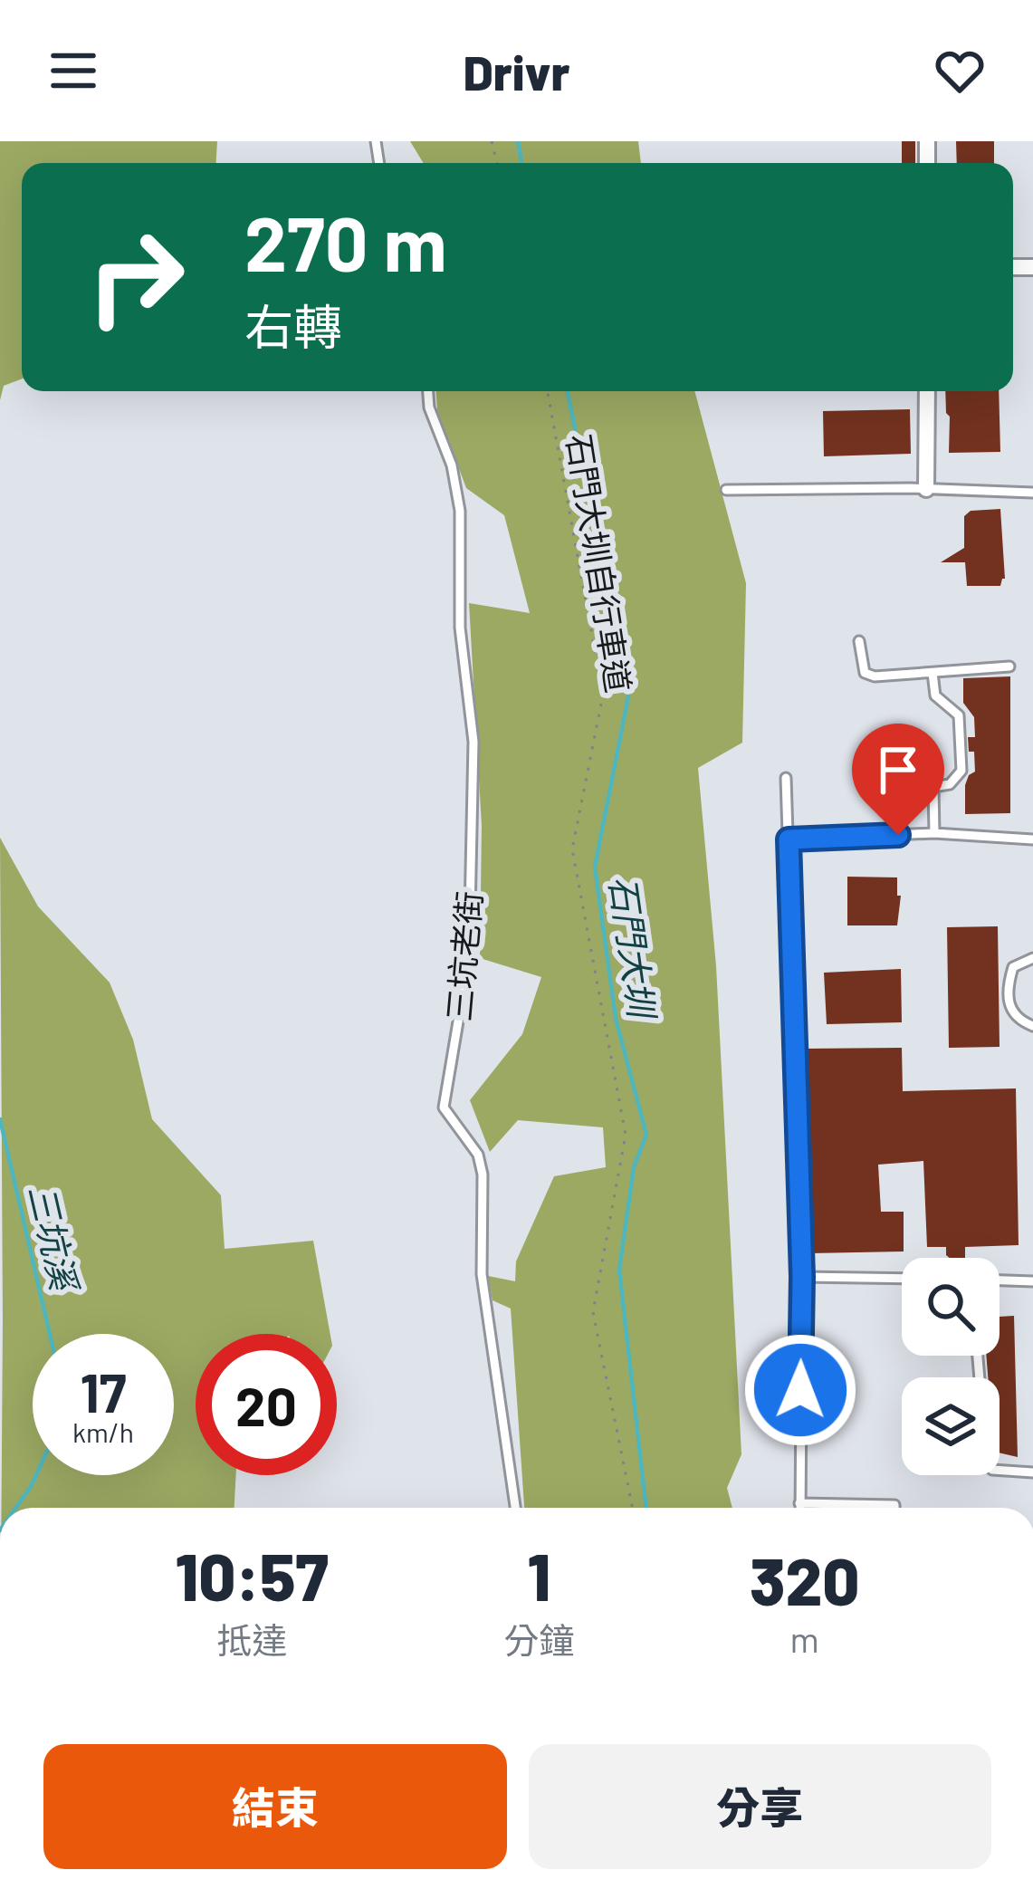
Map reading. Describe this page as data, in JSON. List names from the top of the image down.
{
  "streets": {
    "lane": ["三坑老街"],
    "path": ["石門大圳自行車道"]
  },
  "water": ["石門大圳", "三坑溪"],
  "page": {
    "header": "Drivr",
    "turn": ["270 m", "右轉"],
    "speed": "17 km/h",
    "limit": "20",
    "eta": [
      "10:57",
      "抵達",
      "1",
      "分鐘",
      "320",
      "m"
    ],
    "buttons": ["結束", "分享"]
  }
}
